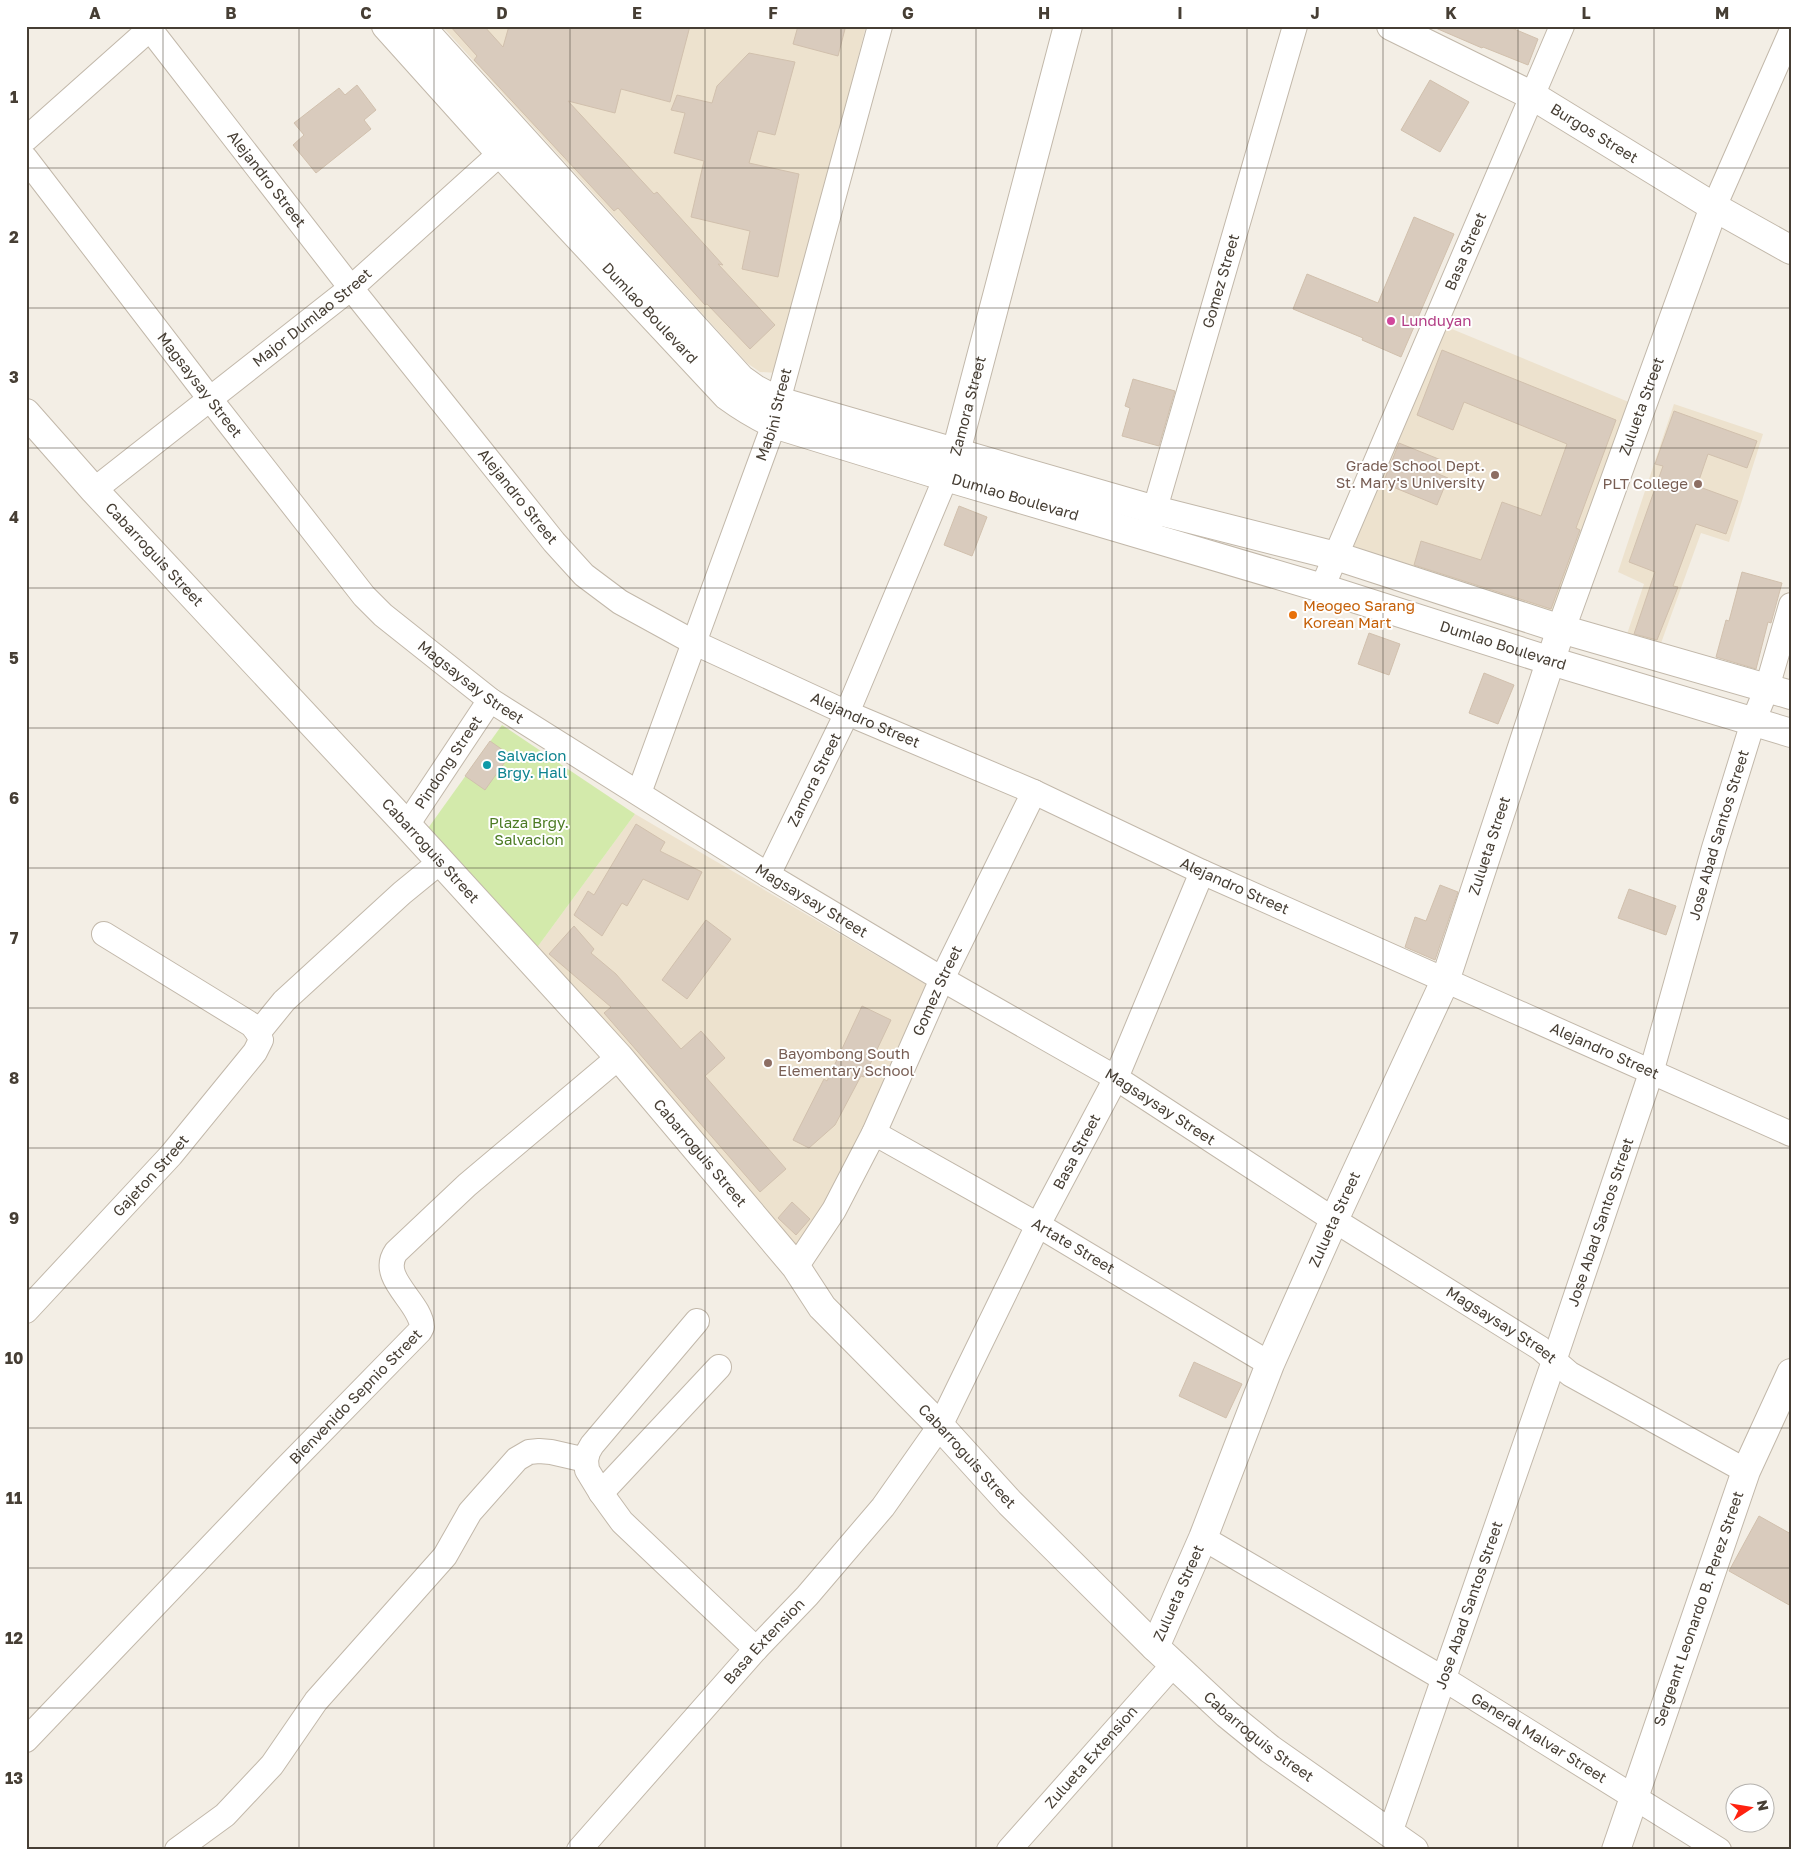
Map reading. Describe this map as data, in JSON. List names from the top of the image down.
{
  "streets": {
    "street": [
      "Burgos Street",
      "Alejandro Street",
      "Basa Street",
      "Gomez Street",
      "Dumlao Boulevard",
      "Major Dumlao Street",
      "Magsaysay Street",
      "Zamora Street",
      "Zulueta Street",
      "Mabini Street",
      "Cabarroguis Street",
      "Pindong Street",
      "Jose Abad Santos Street",
      "Gajeton Street",
      "Artate Street",
      "Bienvenido Sepnio Street",
      "Sergeant Leonardo B. Perez Street",
      "Basa Extension",
      "General Malvar Street",
      "Zulueta Extension"
    ]
  },
  "crossings": [
    ["Burgos Street", "Basa Street"],
    ["Burgos Street", "Zulueta Street"],
    ["Alejandro Street", "Basa Street"],
    ["Alejandro Street", "Gomez Street"],
    ["Alejandro Street", "Major Dumlao Street"],
    ["Alejandro Street", "Zamora Street"],
    ["Alejandro Street", "Zulueta Street"],
    ["Alejandro Street", "Mabini Street"],
    ["Alejandro Street", "Jose Abad Santos Street"],
    ["Basa Street", "Dumlao Boulevard"],
    ["Basa Street", "Magsaysay Street"],
    ["Basa Street", "Cabarroguis Street"],
    ["Basa Street", "Artate Street"],
    ["Basa Street", "Basa Extension"],
    ["Gomez Street", "Dumlao Boulevard"],
    ["Gomez Street", "Magsaysay Street"],
    ["Gomez Street", "Cabarroguis Street"],
    ["Gomez Street", "Artate Street"],
    ["Dumlao Boulevard", "Major Dumlao Street"],
    ["Dumlao Boulevard", "Zamora Street"],
    ["Dumlao Boulevard", "Zulueta Street"],
    ["Dumlao Boulevard", "Mabini Street"],
    ["Dumlao Boulevard", "Jose Abad Santos Street"],
    ["Major Dumlao Street", "Magsaysay Street"],
    ["Major Dumlao Street", "Cabarroguis Street"],
    ["Magsaysay Street", "Zamora Street"],
    ["Magsaysay Street", "Zulueta Street"],
    ["Magsaysay Street", "Mabini Street"],
    ["Magsaysay Street", "Pindong Street"],
    ["Magsaysay Street", "Jose Abad Santos Street"],
    ["Magsaysay Street", "Sergeant Leonardo B. Perez Street"],
    ["Zulueta Street", "Cabarroguis Street"],
    ["Zulueta Street", "Artate Street"],
    ["Zulueta Street", "General Malvar Street"],
    ["Zulueta Street", "Zulueta Extension"],
    ["Cabarroguis Street", "Pindong Street"],
    ["Cabarroguis Street", "Jose Abad Santos Street"],
    ["Cabarroguis Street", "Gajeton Street"],
    ["Cabarroguis Street", "Bienvenido Sepnio Street"],
    ["Cabarroguis Street", "Basa Extension"],
    ["Cabarroguis Street", "Zulueta Extension"],
    ["Jose Abad Santos Street", "General Malvar Street"],
    ["Sergeant Leonardo B. Perez Street", "General Malvar Street"]
  ],
  "parks": ["Plaza Brgy. Salvacion"],
  "places": [
    "Lunduyan",
    "Grade School Dept. St. Mary's University",
    "PLT College",
    "Meogeo Sarang Korean Mart",
    "Salvacion Brgy. Hall",
    "Bayombong South Elementary School"
  ],
  "north": "right",
  "grid": {
    "columns": [
      "A",
      "B",
      "C",
      "D",
      "E",
      "F",
      "G",
      "H",
      "I",
      "J",
      "K",
      "L",
      "M"
    ],
    "rows": [
      "1",
      "2",
      "3",
      "4",
      "5",
      "6",
      "7",
      "8",
      "9",
      "10",
      "11",
      "12",
      "13"
    ]
  }
}
